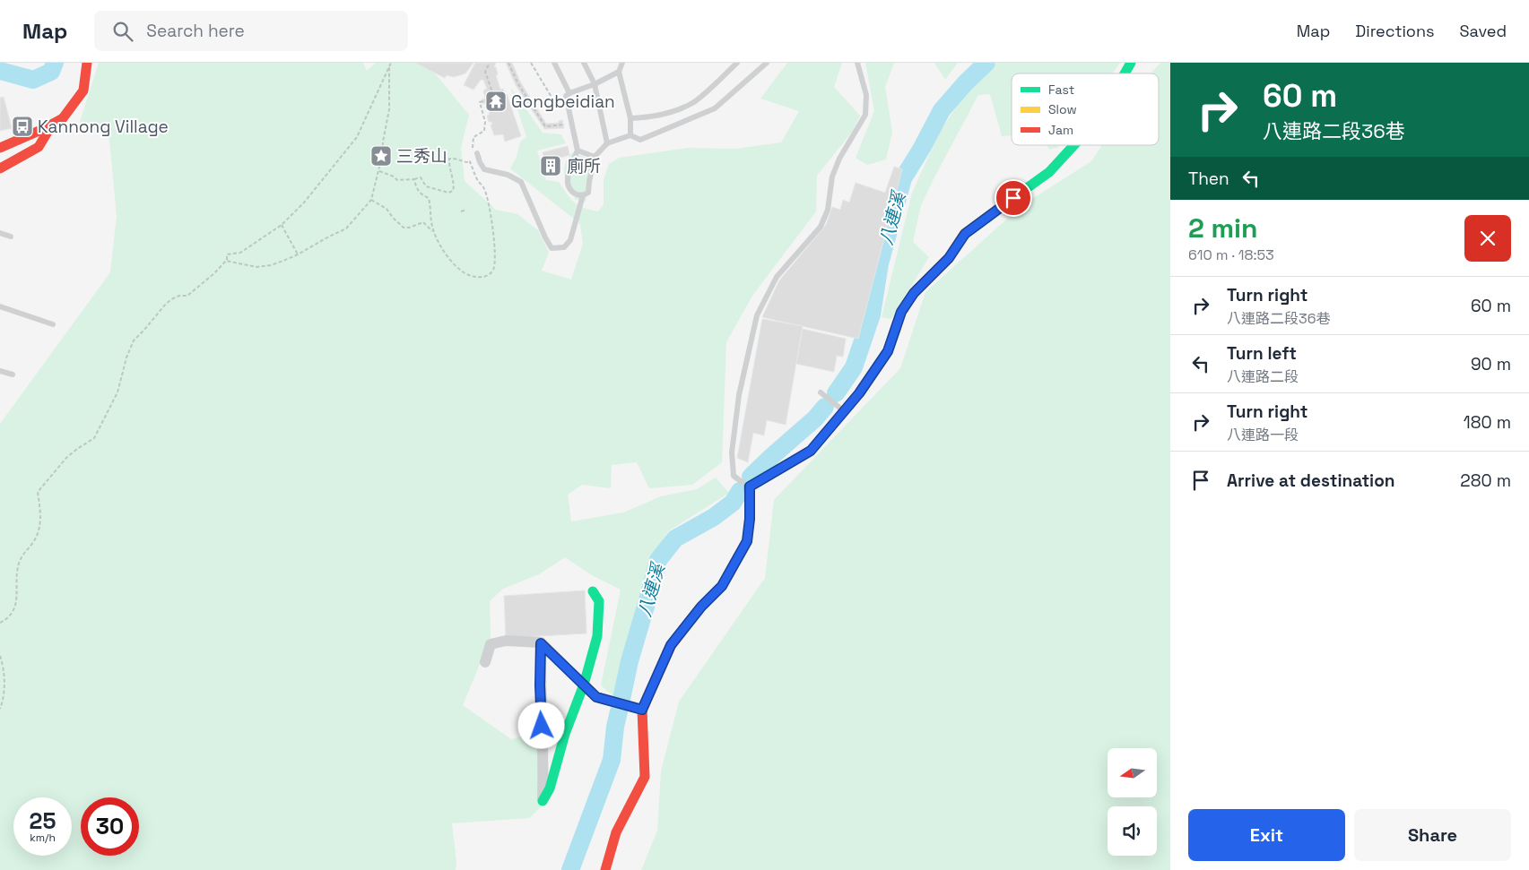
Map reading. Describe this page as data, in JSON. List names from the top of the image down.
{
  "water": ["八連溪"],
  "places": {
    "temple": ["Gongbeidian"],
    "bus stop": ["Kannong Village"],
    "place": ["三秀山"],
    "building": ["廁所"]
  },
  "legend": ["Fast", "Slow", "Jam"],
  "north": "left",
  "page": {
    "header": "Map",
    "search": "Search here",
    "nav": ["Map", "Directions", "Saved"],
    "turn": ["60 m", "八連路二段36巷"],
    "then": "Then",
    "heading": ["2 min", "610 m · 18:53"],
    "list": [
      {
        "name": "Turn right",
        "note": "八連路二段36巷",
        "value": "60 m"
      },
      {
        "name": "Turn left",
        "note": "八連路二段",
        "value": "90 m"
      },
      {
        "name": "Turn right",
        "note": "八連路一段",
        "value": "180 m"
      },
      {
        "name": "Arrive at destination",
        "value": "280 m"
      }
    ],
    "speed": "25 km/h",
    "limit": "30",
    "buttons": ["Exit", "Share"]
  }
}
